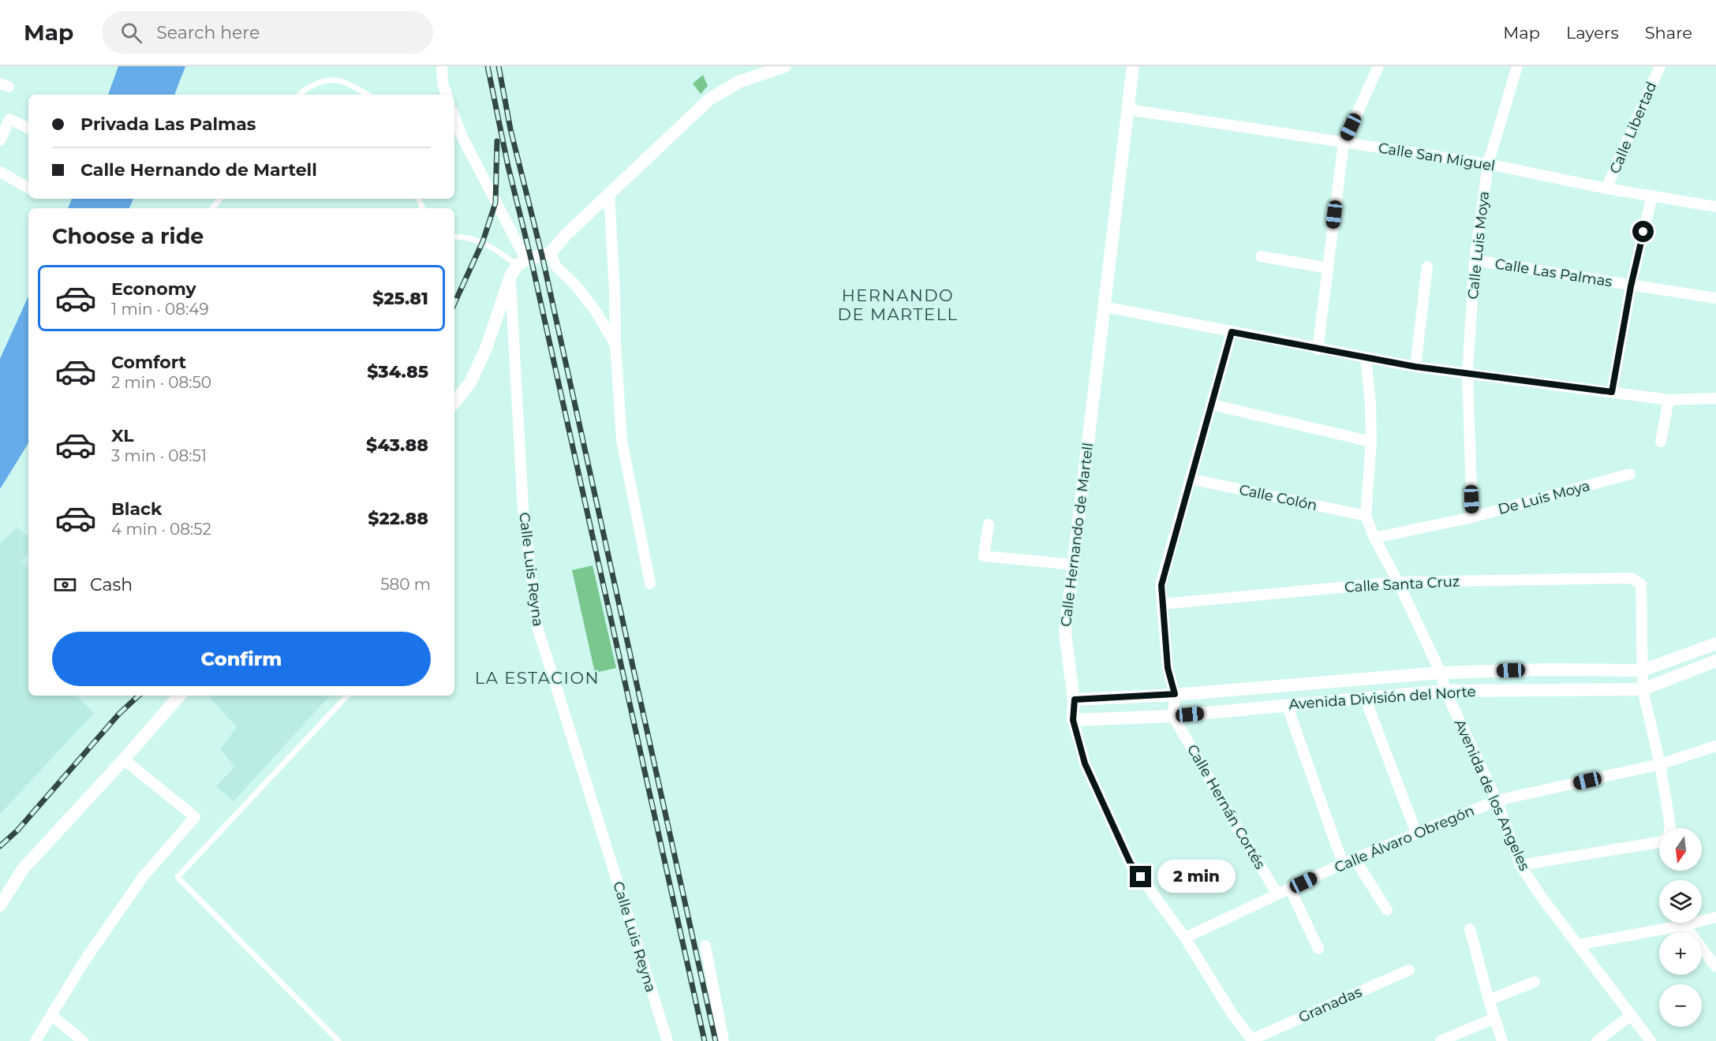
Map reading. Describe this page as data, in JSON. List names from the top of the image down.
{
  "streets": {
    "street": [
      "Calle Libertad",
      "Calle San Miguel",
      "Calle Luis Moya",
      "Calle Las Palmas",
      "Calle Colón",
      "De Luis Moya",
      "Calle Hernando de Martell",
      "Calle Luis Reyna",
      "Calle Santa Cruz",
      "Avenida División del Norte",
      "Avenida de los Angeles",
      "Calle Hernán Cortés",
      "Calle Álvaro Obregón",
      "Granadas"
    ]
  },
  "crossings": [
    ["Calle Libertad", "Calle San Miguel"],
    ["Calle San Miguel", "Calle Luis Moya"],
    ["Calle San Miguel", "Calle Hernando de Martell"],
    ["Calle Luis Moya", "Calle Las Palmas"],
    ["Calle Luis Moya", "De Luis Moya"],
    ["Calle Colón", "Avenida de los Angeles"],
    ["De Luis Moya", "Avenida de los Angeles"],
    ["Calle Hernando de Martell", "Avenida División del Norte"],
    ["Calle Hernando de Martell", "Calle Álvaro Obregón"],
    ["Calle Hernando de Martell", "Granadas"],
    ["Calle Santa Cruz", "Avenida División del Norte"],
    ["Calle Santa Cruz", "Avenida de los Angeles"],
    ["Avenida División del Norte", "Avenida de los Angeles"],
    ["Avenida División del Norte", "Calle Hernán Cortés"],
    ["Avenida de los Angeles", "Calle Álvaro Obregón"],
    ["Calle Hernán Cortés", "Calle Álvaro Obregón"]
  ],
  "districts": ["HERNANDO DE MARTELL", "LA ESTACION"],
  "north": "bottom",
  "page": {
    "header": "Map",
    "search": "Search here",
    "nav": ["Map", "Layers", "Share"],
    "banner": ["Privada Las Palmas", "Calle Hernando de Martell"],
    "heading": "Choose a ride",
    "list": [
      {
        "name": "Economy",
        "note": "1 min · 08:49",
        "value": "$25.81"
      },
      {
        "name": "Comfort",
        "note": "2 min · 08:50",
        "value": "$34.85"
      },
      {
        "name": "XL",
        "note": "3 min · 08:51",
        "value": "$43.88"
      },
      {
        "name": "Black",
        "note": "4 min · 08:52",
        "value": "$22.88"
      }
    ],
    "pay": ["Cash", "580 m"],
    "buttons": "Confirm",
    "map_buttons": ["+", "−"],
    "bubble": "2 min"
  }
}
